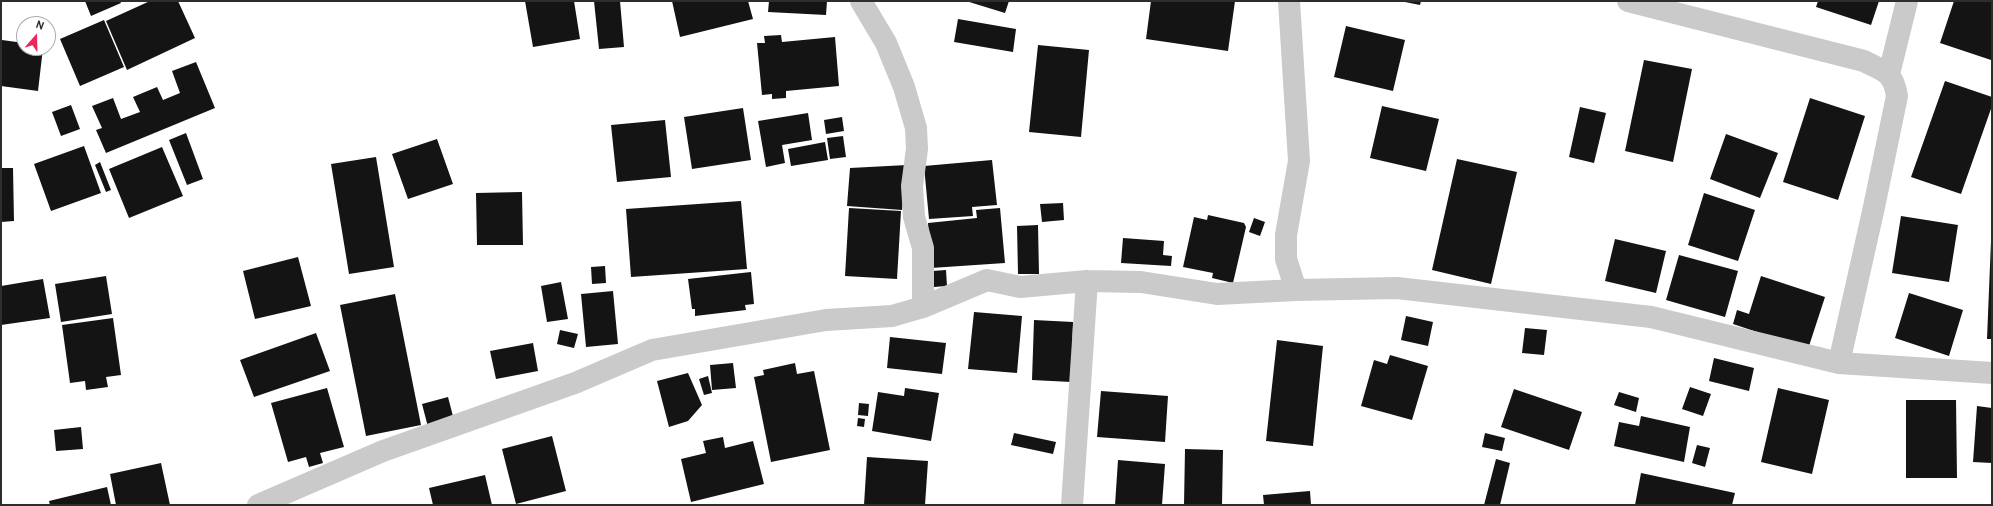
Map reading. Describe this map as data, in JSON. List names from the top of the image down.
{
  "north": "top"
}
